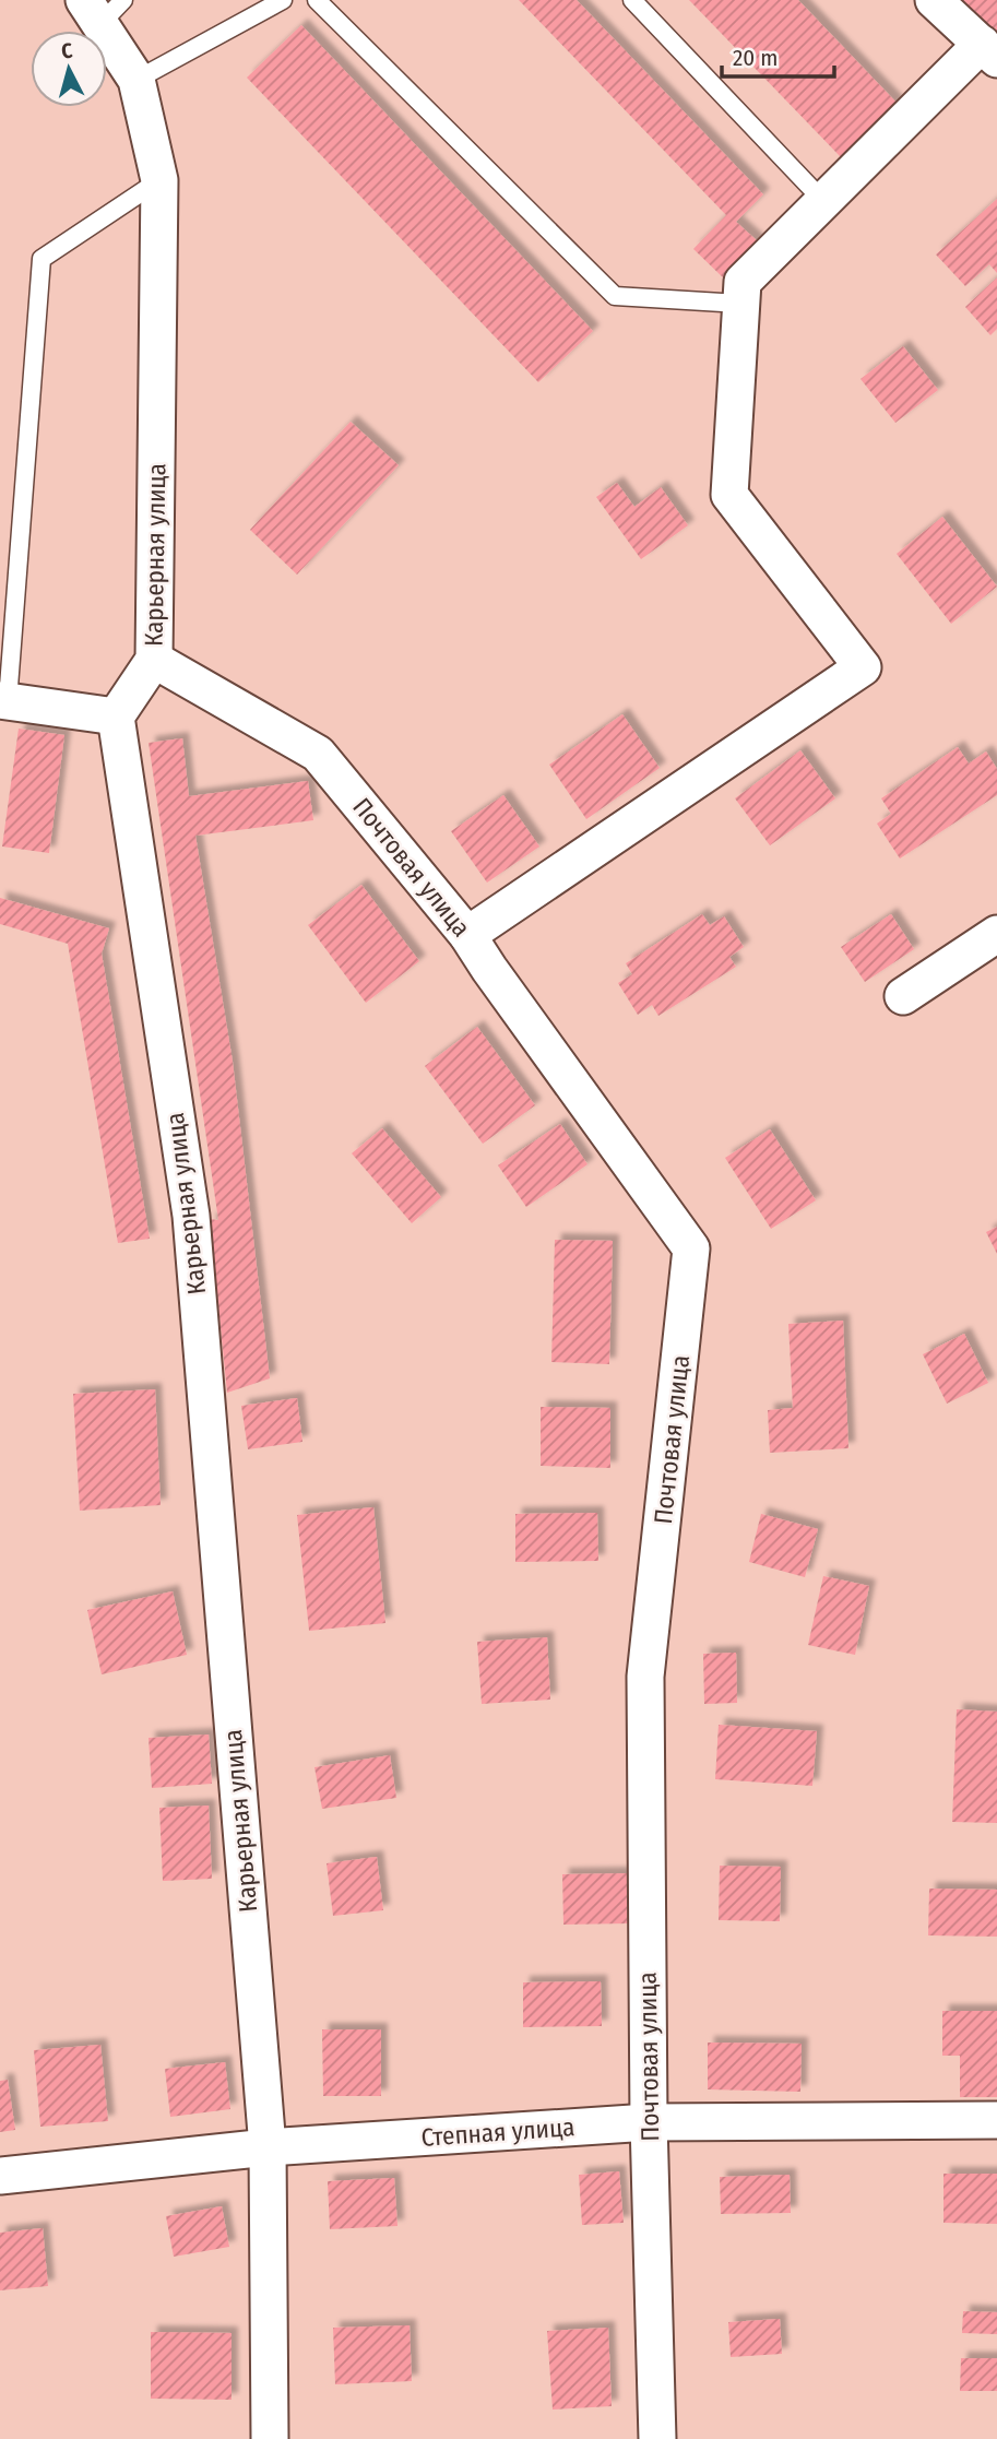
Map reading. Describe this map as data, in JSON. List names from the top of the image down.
{
  "streets": {
    "street": ["Карьерная улица", "Почтовая улица", "Степная улица"]
  },
  "crossings": [
    ["Карьерная улица", "Почтовая улица"],
    ["Карьерная улица", "Степная улица"],
    ["Почтовая улица", "Степная улица"]
  ],
  "scale_bar": "20 m",
  "north": "top"
}
